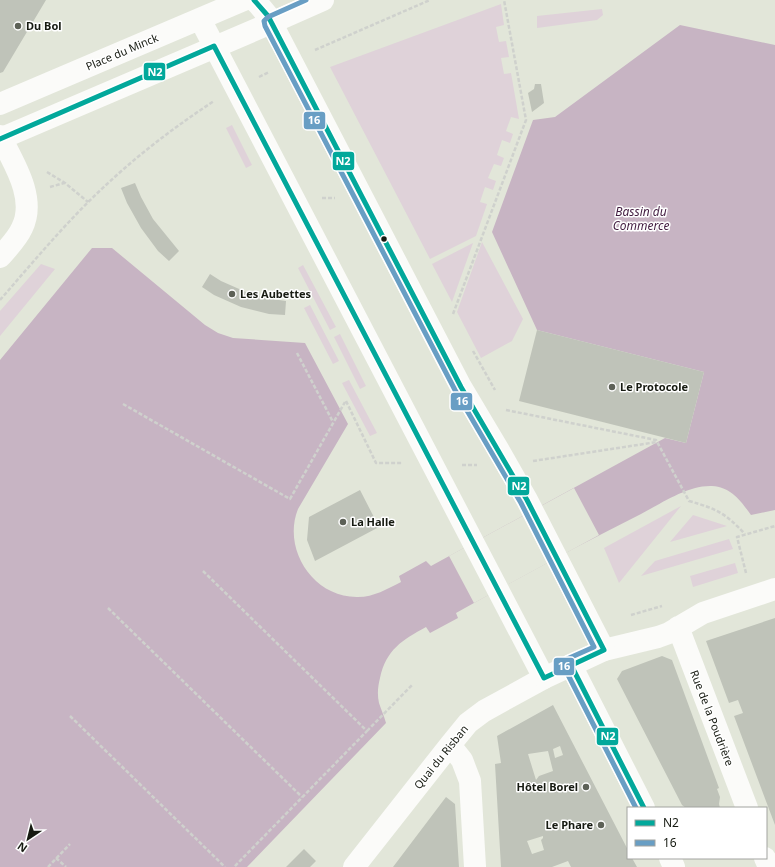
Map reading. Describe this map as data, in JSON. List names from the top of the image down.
{
  "streets": {
    "main road": ["Place du Minck", "Rue de la Poudrière", "Quai du Risban"]
  },
  "crossings": [
    ["Rue de la Poudrière", "Quai du Risban"]
  ],
  "water": ["Bassin du Commerce"],
  "places": [
    "Du Bol",
    "Les Aubettes",
    "Le Protocole",
    "La Halle",
    "Hôtel Borel",
    "Le Phare"
  ],
  "lines": ["transit line N2", "transit line 16"],
  "legend": ["N2", "16"],
  "north": "bottom left"
}
